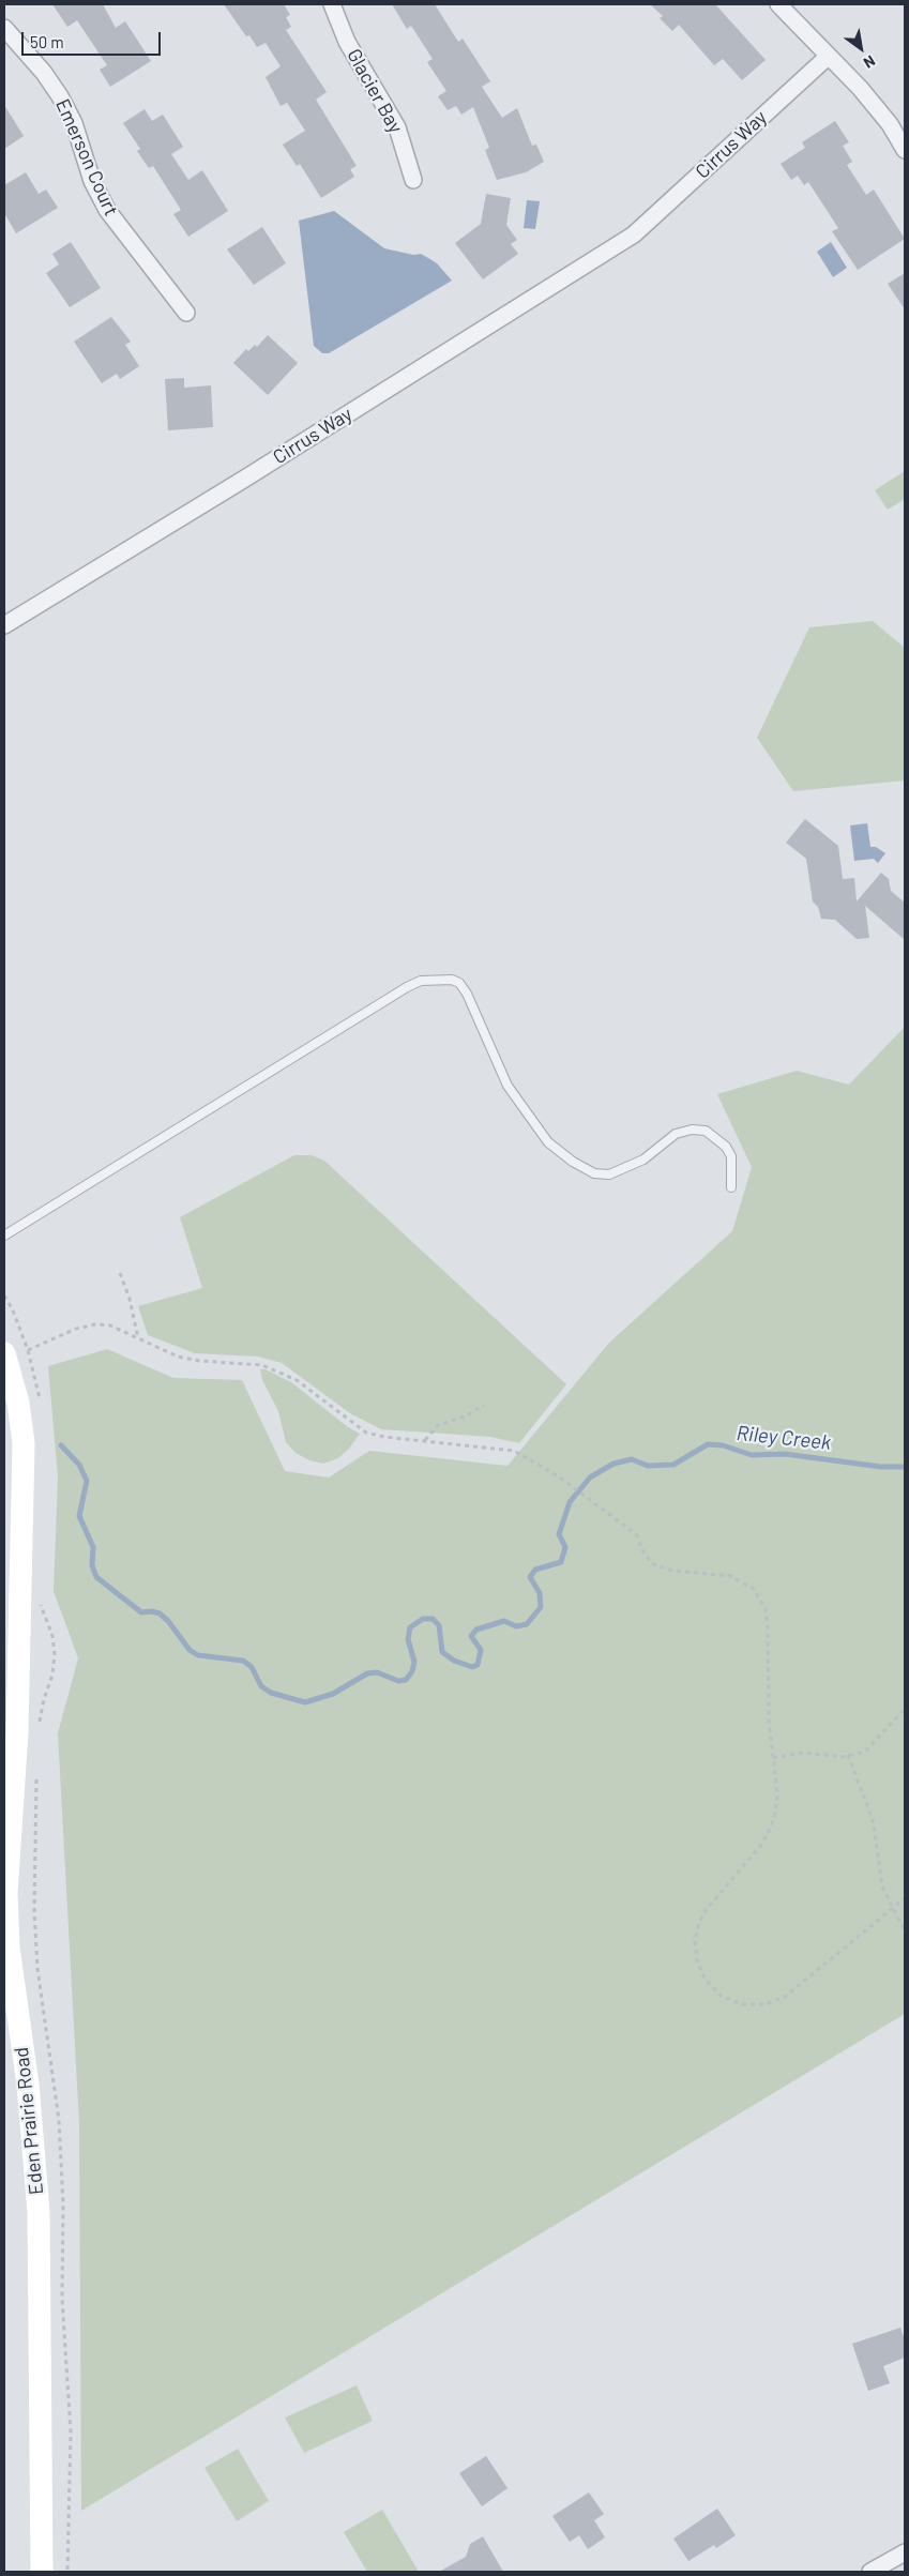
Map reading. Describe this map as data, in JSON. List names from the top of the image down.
{
  "streets": {
    "street": [
      "Glacier Bay",
      "Cirrus Way",
      "Emerson Court",
      "Eden Prairie Road"
    ]
  },
  "water": ["Riley Creek"],
  "scale_bar": "50 m",
  "north": "bottom right"
}
